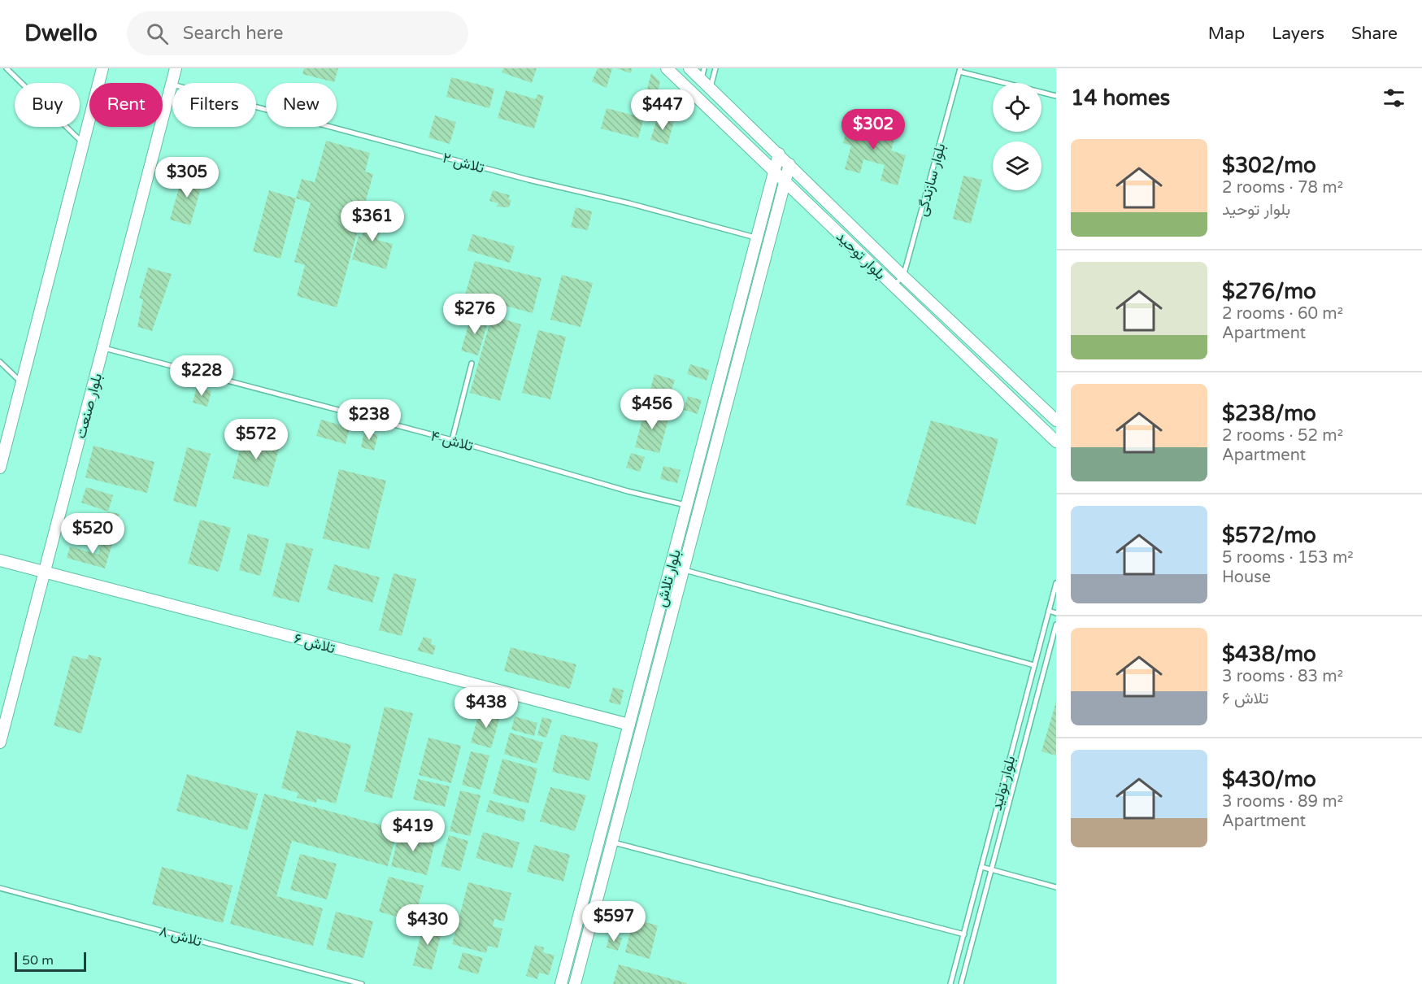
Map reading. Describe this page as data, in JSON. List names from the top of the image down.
{
  "streets": {
    "street": [
      "بلوار توحید",
      "بلوار صنعت",
      "بلوار تلاش",
      "تلاش ۶"
    ],
    "lane": [
      "تلاش ۲",
      "بلوار سازندگی",
      "تلاش ۴",
      "بلوار تولید",
      "تلاش ۸"
    ]
  },
  "crossings": [
    ["تلاش ۲", "بلوار صنعت"],
    ["تلاش ۲", "بلوار تلاش"],
    ["بلوار سازندگی", "بلوار توحید"],
    ["بلوار توحید", "بلوار تلاش"],
    ["بلوار صنعت", "تلاش ۴"],
    ["بلوار صنعت", "تلاش ۶"],
    ["تلاش ۴", "بلوار تلاش"],
    ["بلوار تلاش", "تلاش ۶"]
  ],
  "scale_bar": "50 m",
  "page": {
    "header": "Dwello",
    "search": "Search here",
    "nav": ["Map", "Layers", "Share"],
    "heading": "14 homes",
    "chip": [
      "Buy",
      "Rent",
      "Filters",
      "New"
    ],
    "price": [
      "$447",
      "$302",
      "$305",
      "$361",
      "$276",
      "$228",
      "$456",
      "$238",
      "$572",
      "$520",
      "$438",
      "$419",
      "$597",
      "$430"
    ],
    "list": [
      {
        "name": "$302/mo",
        "note": "2 rooms · 78 m² · بلوار توحید"
      },
      {
        "name": "$276/mo",
        "note": "2 rooms · 60 m² · Apartment"
      },
      {
        "name": "$238/mo",
        "note": "2 rooms · 52 m² · Apartment"
      },
      {
        "name": "$572/mo",
        "note": "5 rooms · 153 m² · House"
      },
      {
        "name": "$438/mo",
        "note": "3 rooms · 83 m² · تلاش ۶"
      },
      {
        "name": "$430/mo",
        "note": "3 rooms · 89 m² · Apartment"
      }
    ],
    "scale": "50 m"
  }
}
